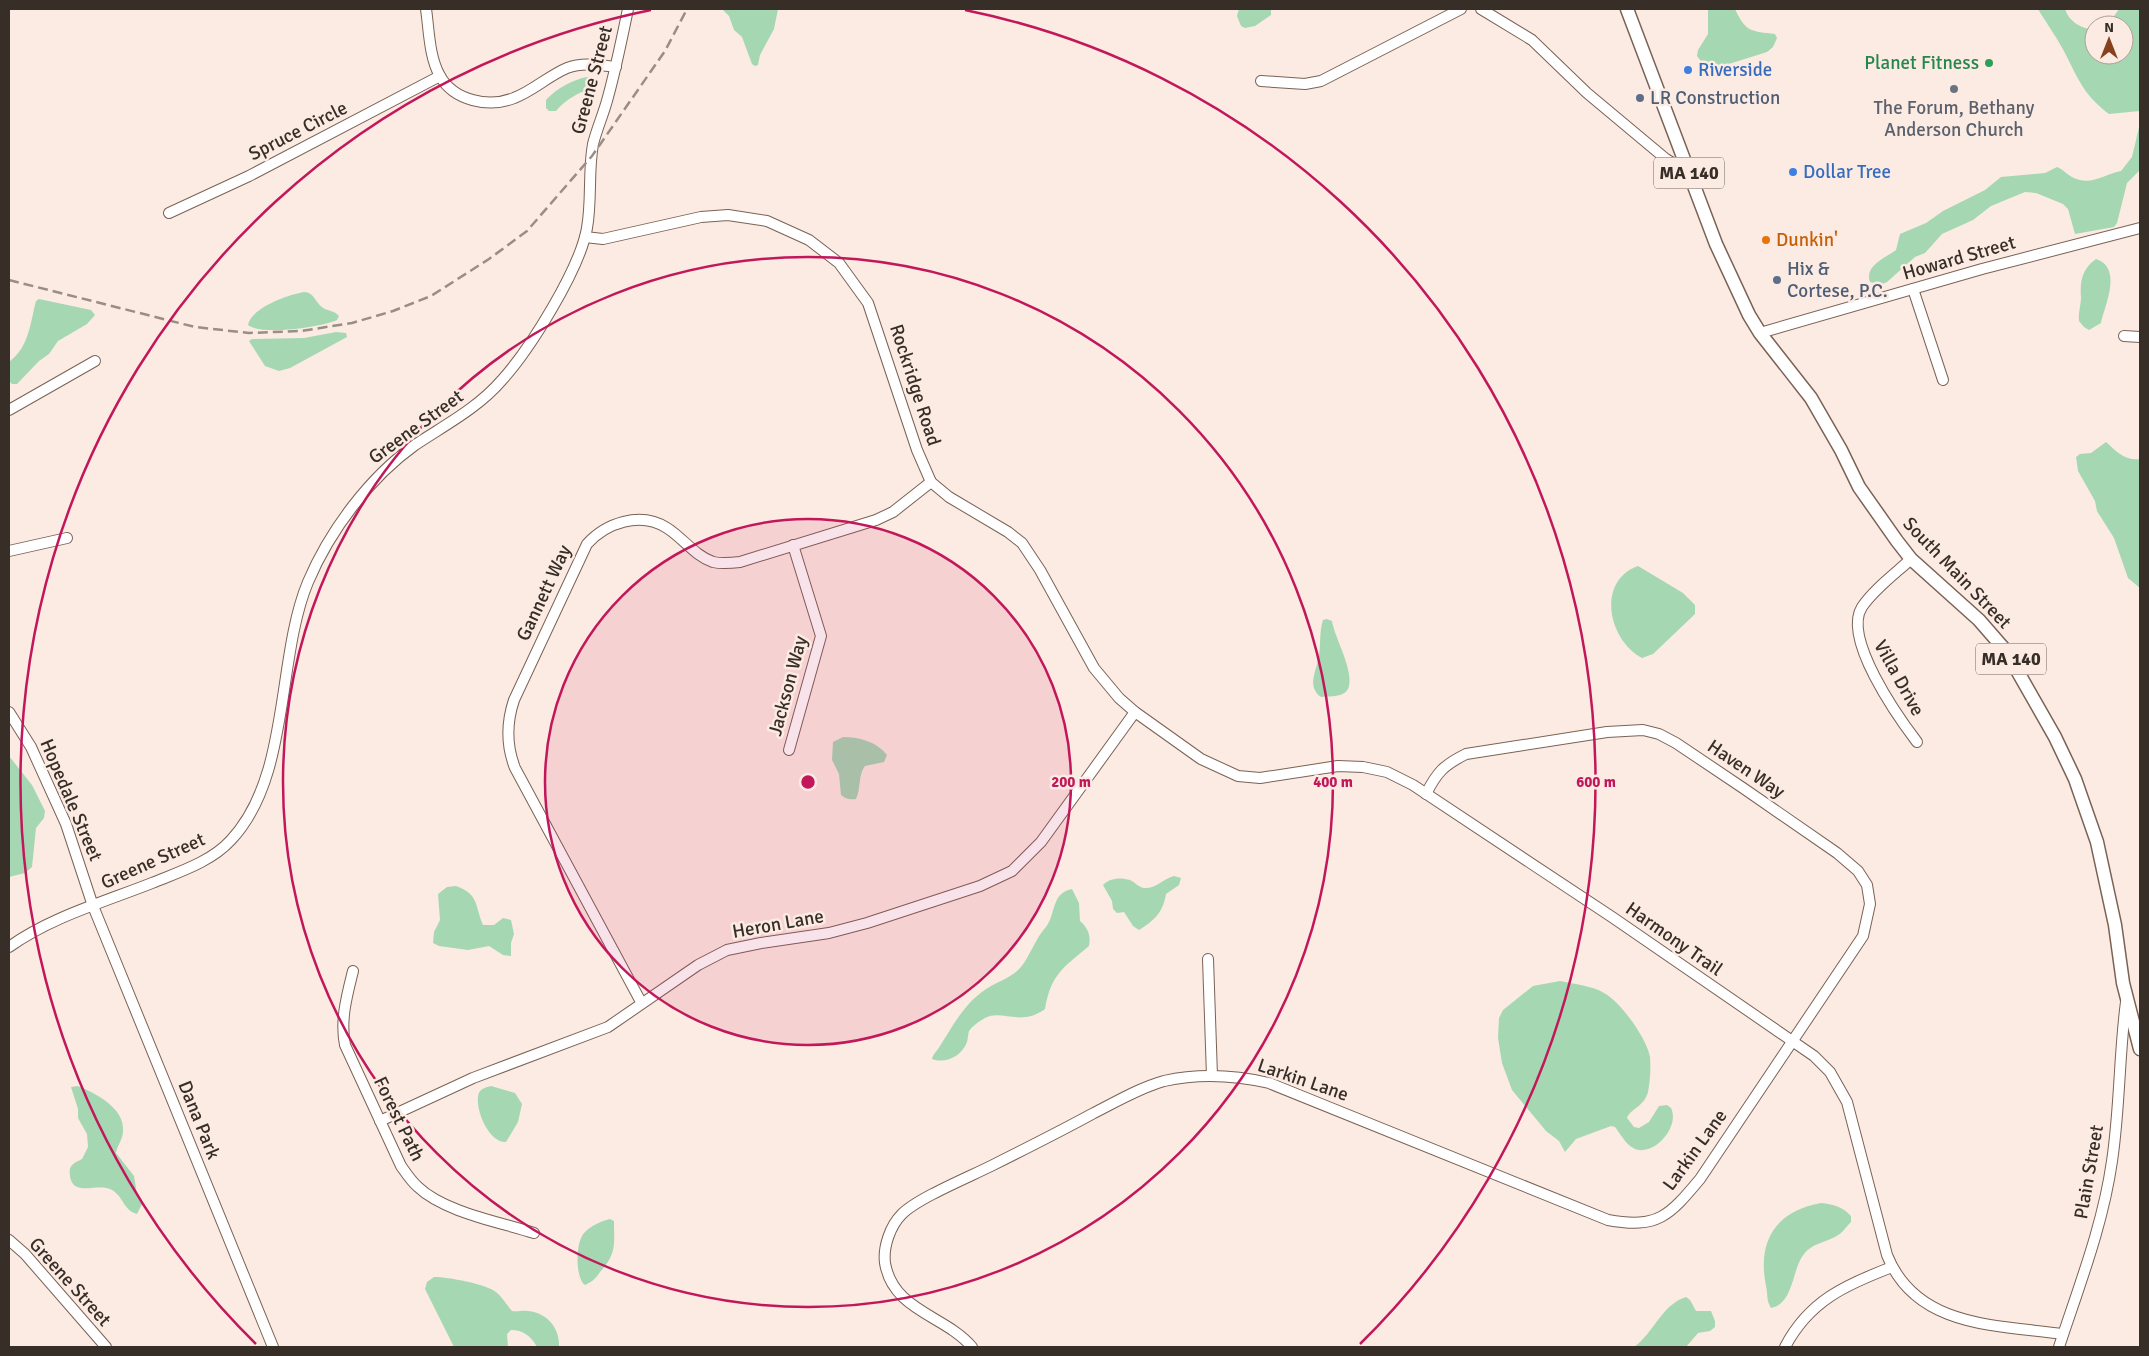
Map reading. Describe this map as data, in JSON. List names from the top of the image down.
{
  "streets": {
    "main road": ["MA 140", "South Main Street"],
    "street": [
      "Greene Street",
      "Spruce Circle",
      "Howard Street",
      "Rockridge Road",
      "Gannett Way",
      "Villa Drive",
      "Jackson Way",
      "Haven Way",
      "Hopedale Street",
      "Heron Lane",
      "Harmony Trail",
      "Larkin Lane",
      "Forest Path",
      "Dana Park",
      "Plain Street"
    ]
  },
  "crossings": [
    ["Greene Street", "Rockridge Road"],
    ["Greene Street", "Hopedale Street"],
    ["Greene Street", "Dana Park"],
    ["Howard Street", "South Main Street"],
    ["Rockridge Road", "Gannett Way"],
    ["Rockridge Road", "Heron Lane"],
    ["Rockridge Road", "Harmony Trail"],
    ["South Main Street", "Villa Drive"],
    ["South Main Street", "Plain Street"],
    ["Gannett Way", "Jackson Way"],
    ["Gannett Way", "Heron Lane"],
    ["Haven Way", "Harmony Trail"],
    ["Haven Way", "Larkin Lane"],
    ["Hopedale Street", "Dana Park"],
    ["Heron Lane", "Harmony Trail"],
    ["Heron Lane", "Forest Path"],
    ["Harmony Trail", "Larkin Lane"],
    ["Harmony Trail", "Plain Street"]
  ],
  "places": [
    "Planet Fitness",
    "Riverside",
    "The Forum, Bethany Anderson Church",
    "LR Construction",
    "Dollar Tree",
    "Dunkin'",
    "Hix & Cortese, P.C."
  ],
  "north": "top",
  "rings": ["200 m", "400 m", "600 m"]
}
